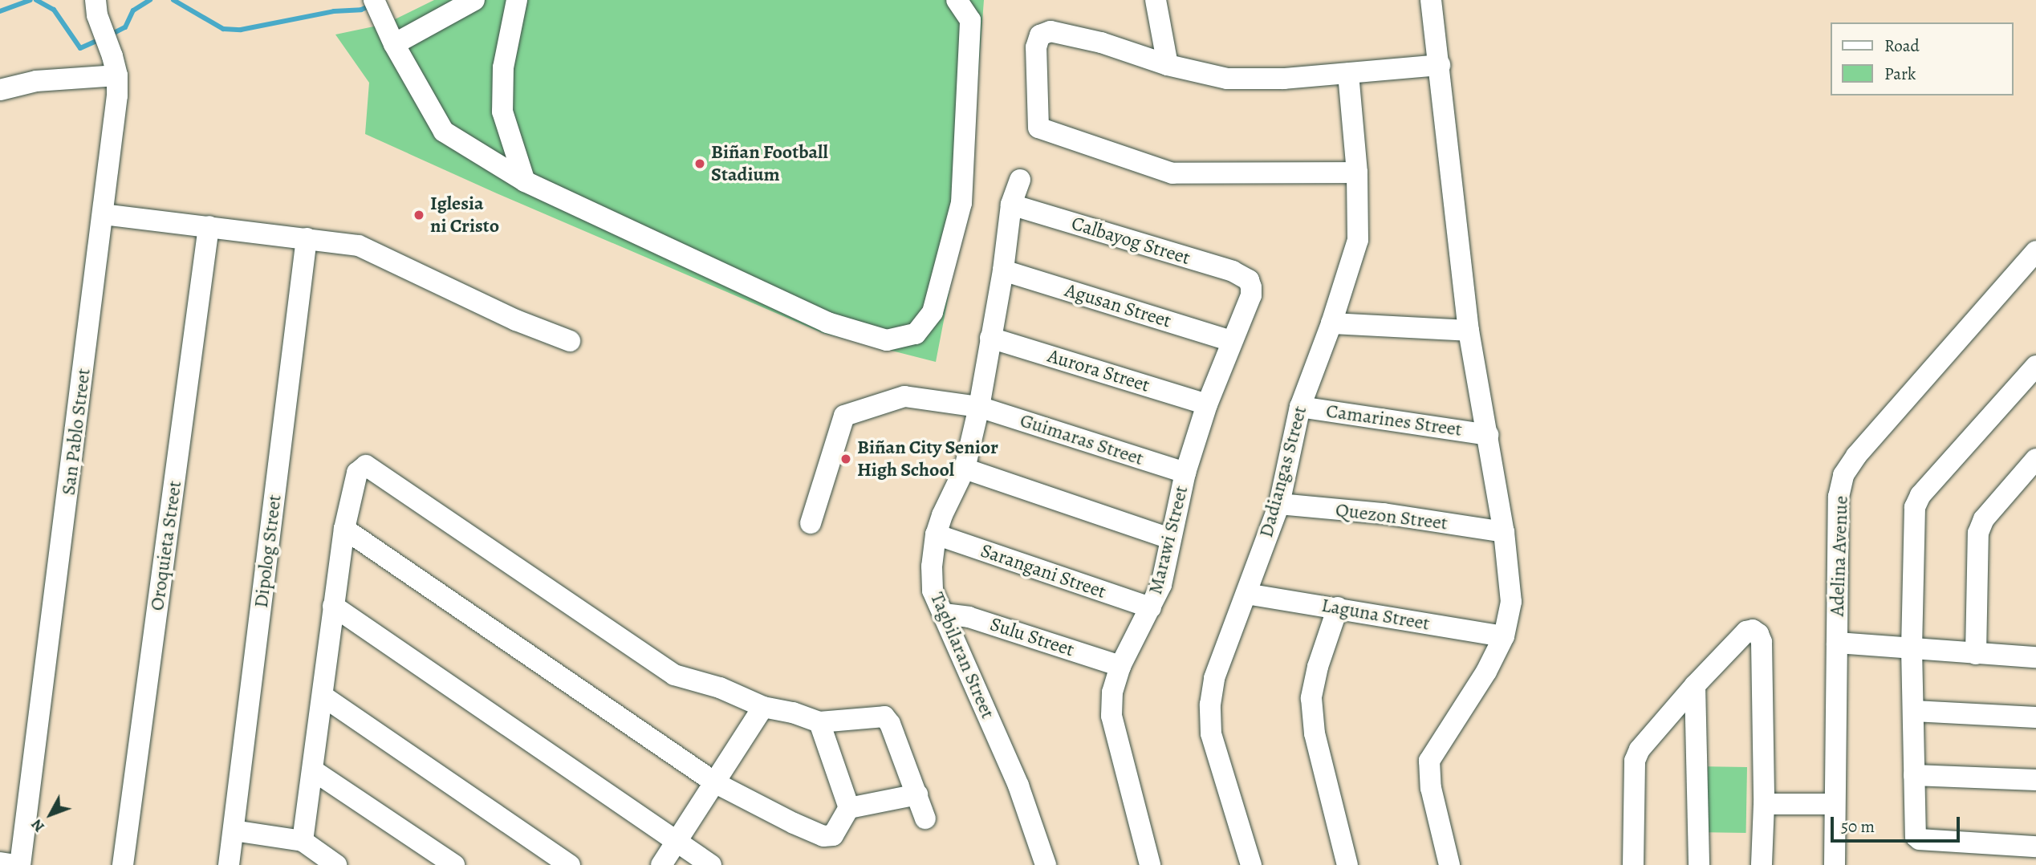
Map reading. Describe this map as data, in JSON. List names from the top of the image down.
{
  "streets": {
    "street": [
      "Calbayog Street",
      "Agusan Street",
      "Aurora Street",
      "Camarines Street",
      "San Pablo Street",
      "Guimaras Street",
      "Dadiangas Street",
      "Quezon Street",
      "Marawi Street",
      "Oroquieta Street",
      "Dipolog Street",
      "Adelina Avenue",
      "Sarangani Street",
      "Laguna Street",
      "Sulu Street",
      "Tagbilaran Street"
    ]
  },
  "crossings": [
    ["Calbayog Street", "Marawi Street"],
    ["Calbayog Street", "Tagbilaran Street"],
    ["Agusan Street", "Marawi Street"],
    ["Agusan Street", "Tagbilaran Street"],
    ["Aurora Street", "Marawi Street"],
    ["Aurora Street", "Tagbilaran Street"],
    ["Camarines Street", "Dadiangas Street"],
    ["Guimaras Street", "Marawi Street"],
    ["Guimaras Street", "Tagbilaran Street"],
    ["Dadiangas Street", "Quezon Street"],
    ["Dadiangas Street", "Laguna Street"],
    ["Marawi Street", "Sarangani Street"],
    ["Marawi Street", "Sulu Street"],
    ["Sarangani Street", "Tagbilaran Street"],
    ["Sulu Street", "Tagbilaran Street"]
  ],
  "places": ["Biñan Football Stadium", "Iglesia ni Cristo", "Biñan City Senior High School"],
  "legend": ["Road", "Park"],
  "scale_bar": "50 m",
  "north": "bottom left"
}
